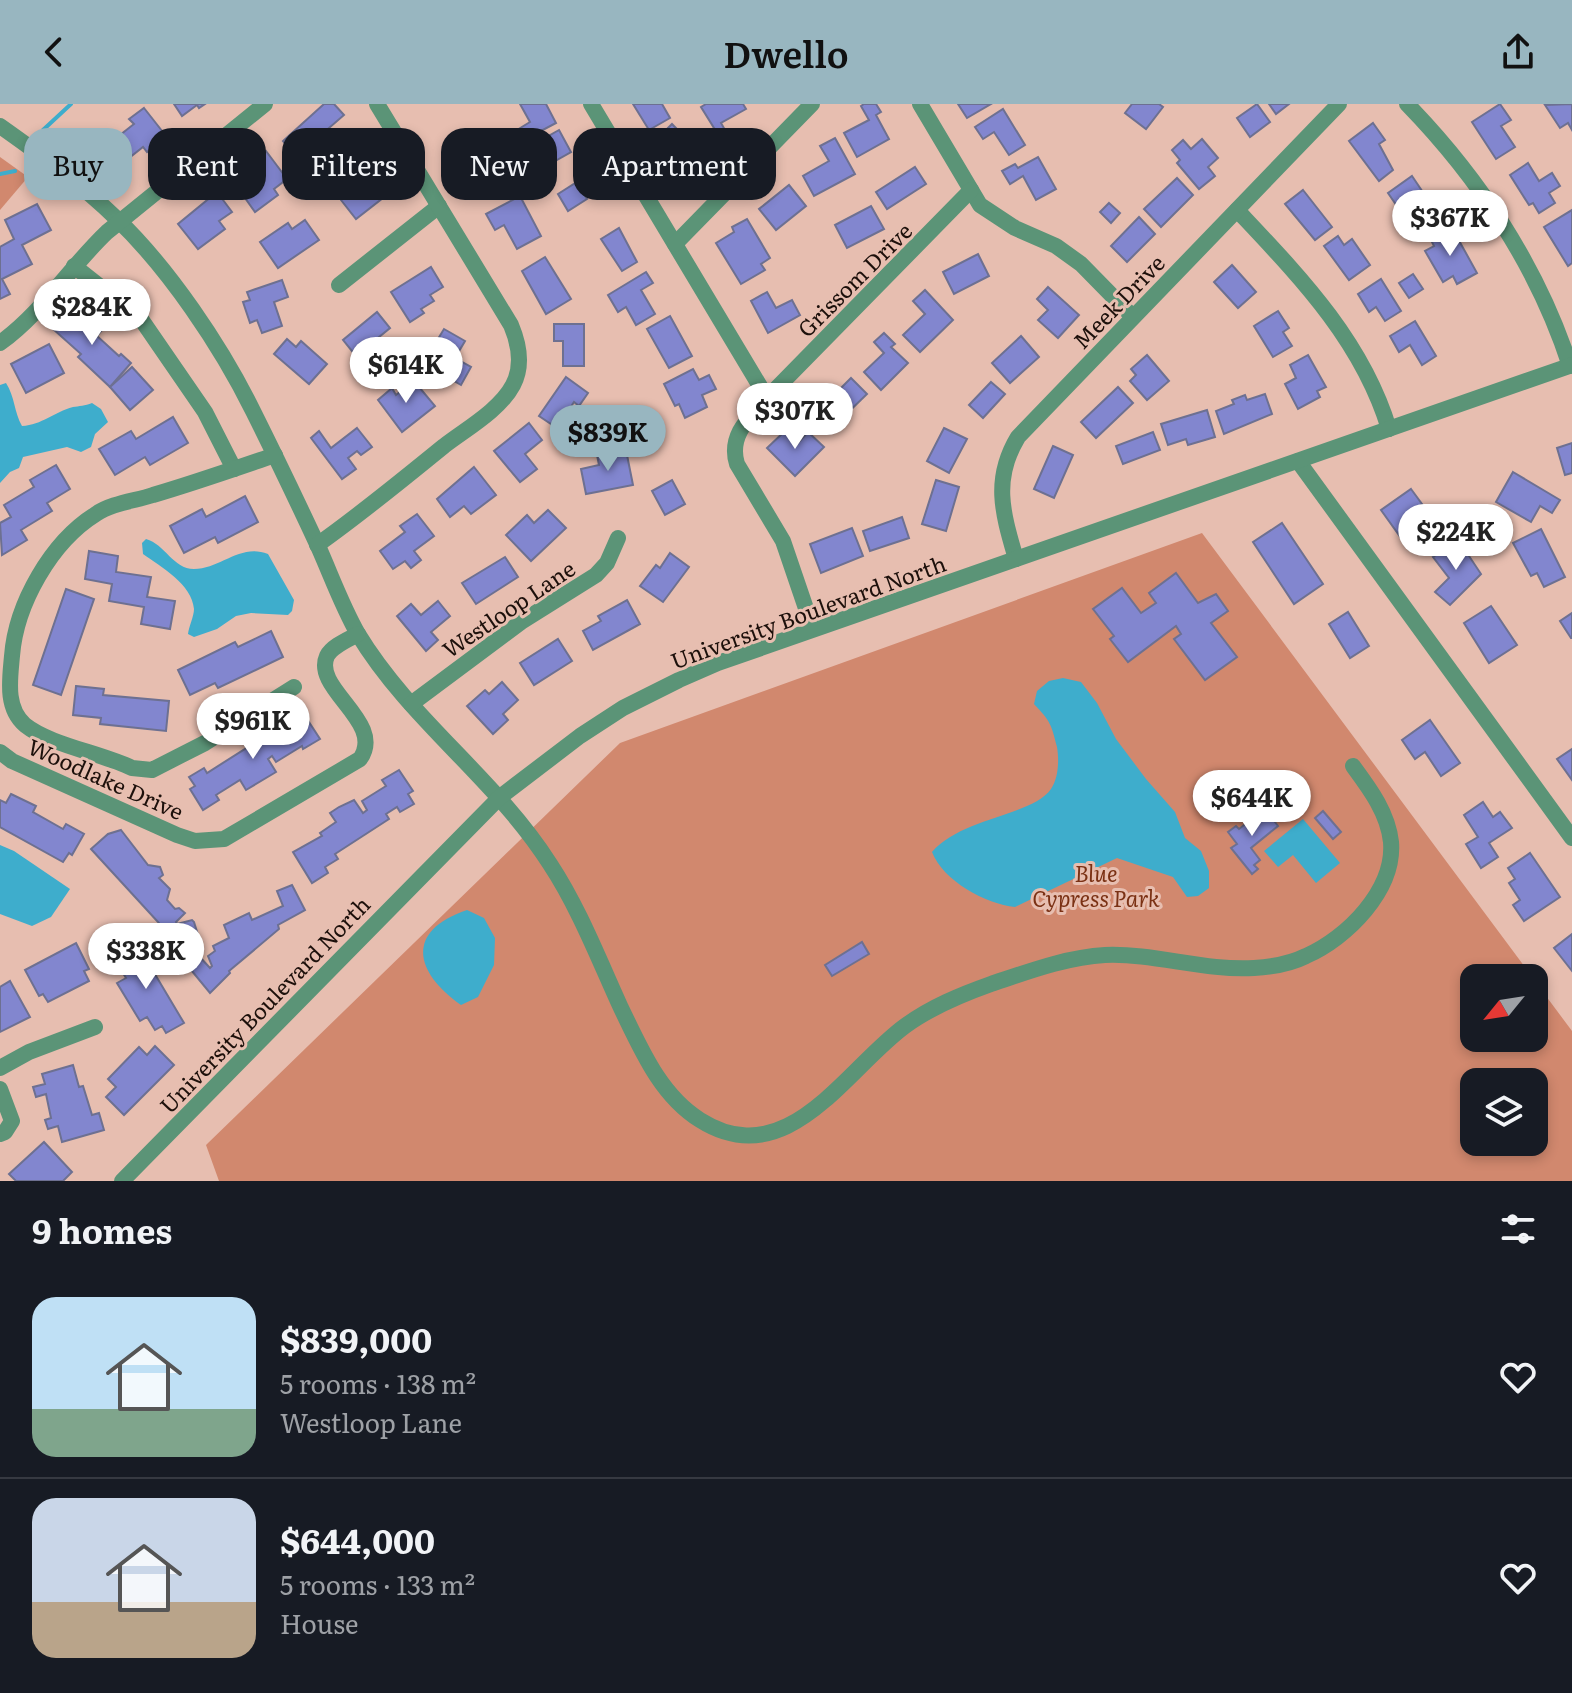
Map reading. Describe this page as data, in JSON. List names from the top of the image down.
{
  "streets": {
    "street": [
      "Grissom Drive",
      "Meek Drive",
      "Westloop Lane",
      "University Boulevard North",
      "Woodlake Drive"
    ]
  },
  "crossings": [
    ["Grissom Drive", "University Boulevard North"],
    ["Meek Drive", "University Boulevard North"]
  ],
  "parks": ["Blue Cypress Park"],
  "north": "bottom left",
  "page": {
    "header": "Dwello",
    "chip": [
      "Buy",
      "Rent",
      "Filters",
      "New",
      "Apartment"
    ],
    "price": [
      "$367K",
      "$284K",
      "$614K",
      "$307K",
      "$839K",
      "$224K",
      "$961K",
      "$644K",
      "$338K"
    ],
    "heading": "9 homes",
    "list": [
      {
        "name": "$839,000",
        "note": "5 rooms · 138 m² · Westloop Lane"
      },
      {
        "name": "$644,000",
        "note": "5 rooms · 133 m² · House"
      }
    ]
  }
}
